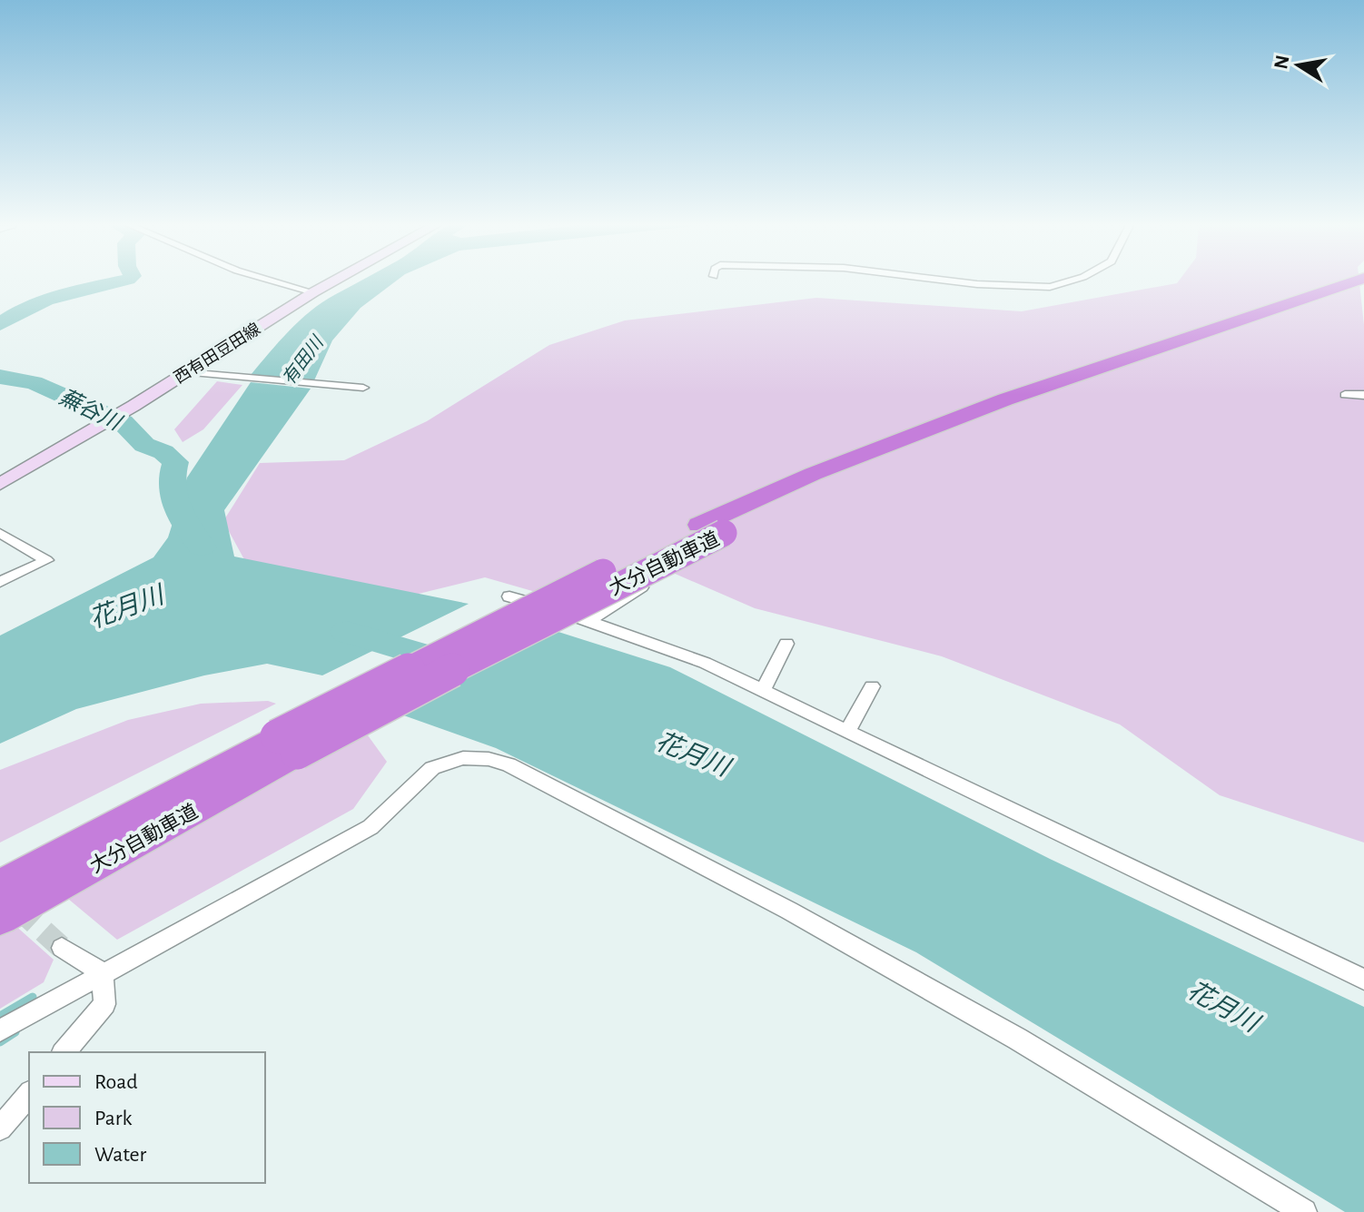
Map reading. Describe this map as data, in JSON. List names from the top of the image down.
{
  "streets": {
    "highway": ["大分自動車道"],
    "main road": ["西有田豆田線"]
  },
  "water": ["有田川", "蕪谷川", "花月川"],
  "legend": ["Road", "Park", "Water"],
  "north": "left"
}
